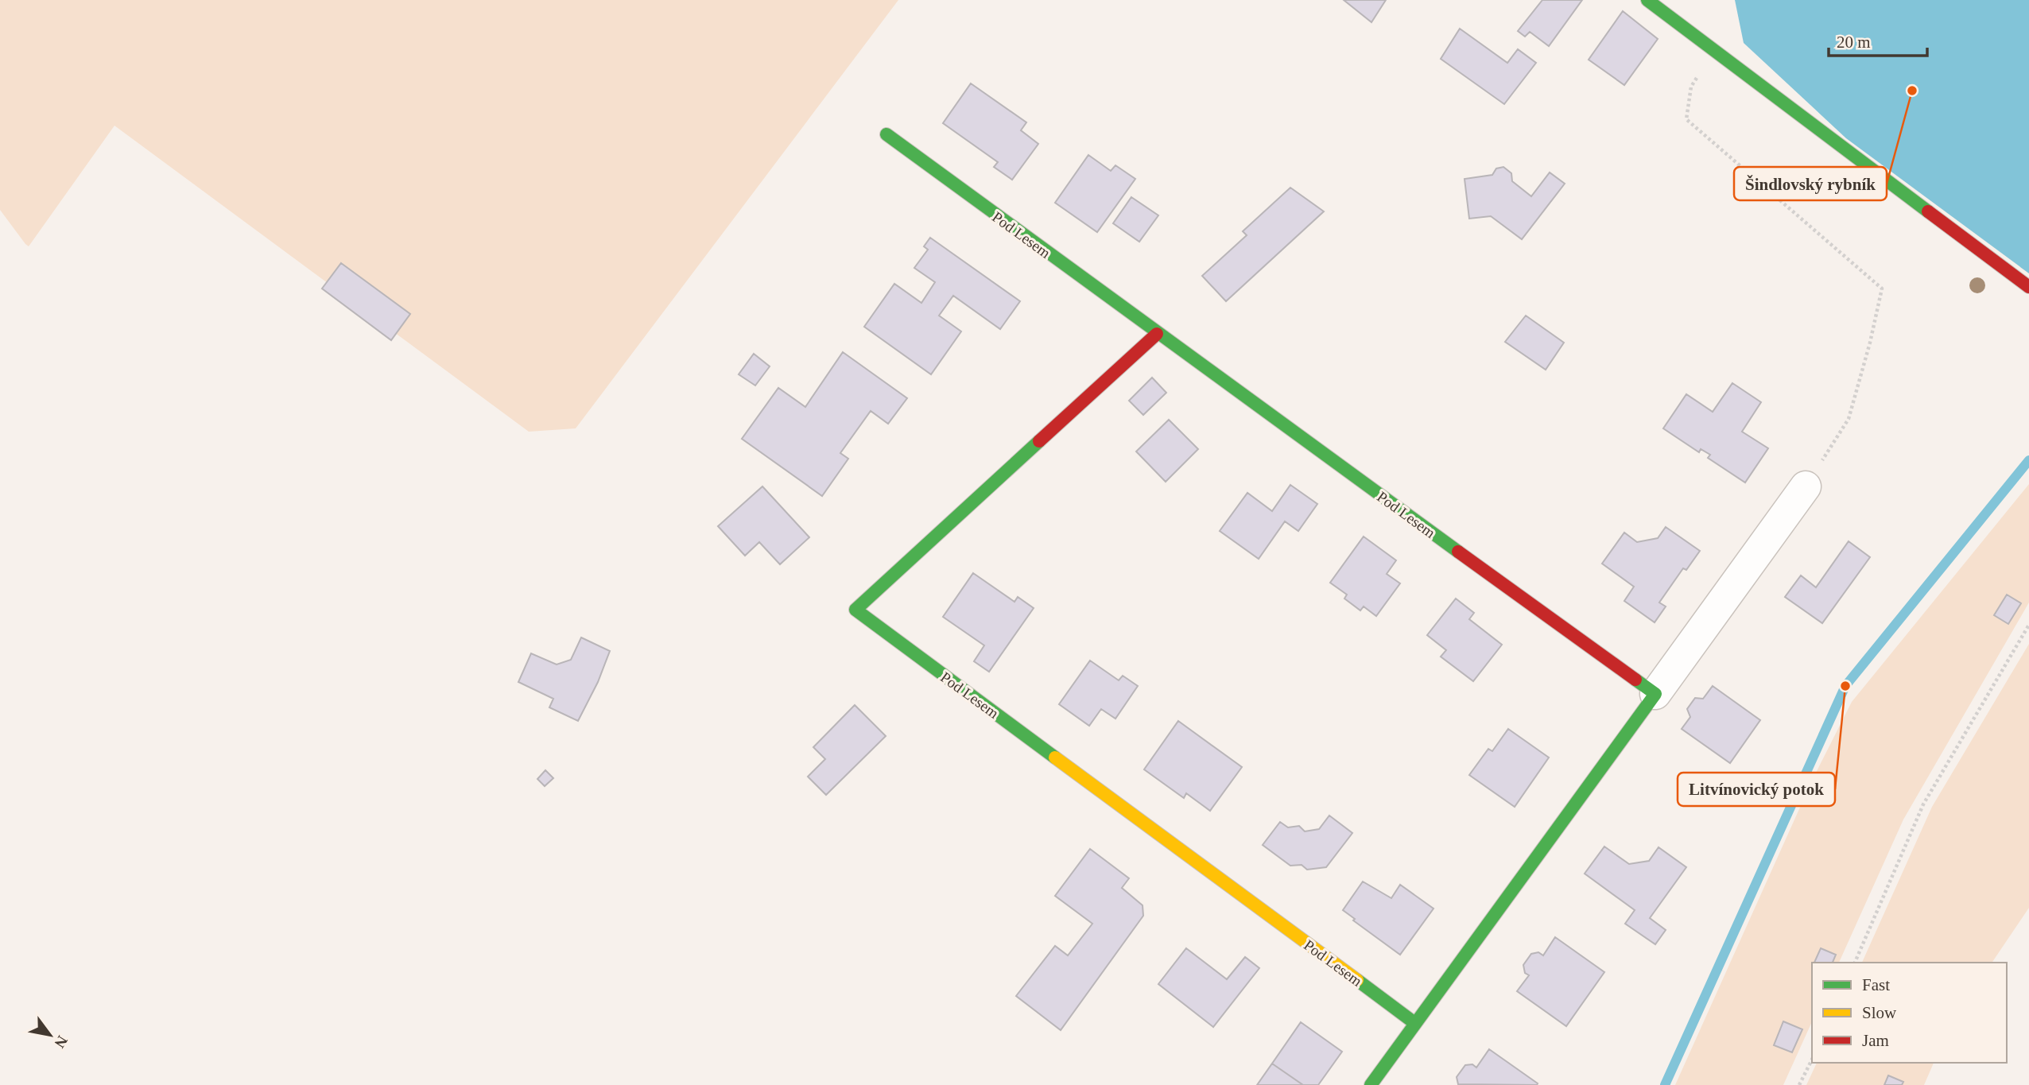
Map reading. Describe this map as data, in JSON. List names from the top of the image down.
{
  "streets": {
    "street": ["Pod Lesem"]
  },
  "places": ["Šindlovský rybník", "Litvínovický potok"],
  "legend": ["Fast", "Slow", "Jam"],
  "scale_bar": "20 m",
  "north": "bottom right"
}
